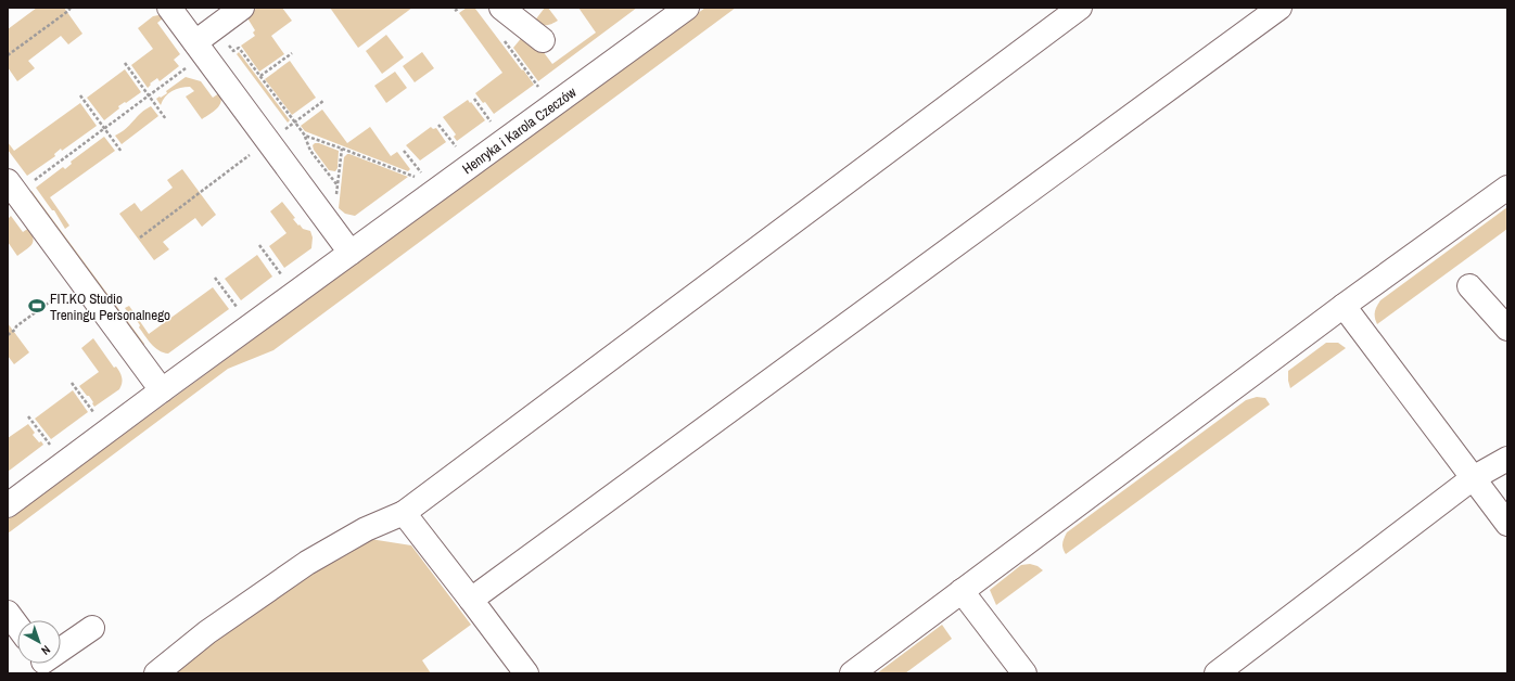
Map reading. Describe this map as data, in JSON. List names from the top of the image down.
{
  "streets": {
    "street": ["Henryka i Karola Czeczów"]
  },
  "places": {
    "sports": ["FIT.KO Studio Treningu Personalnego"]
  },
  "north": "bottom right"
}
